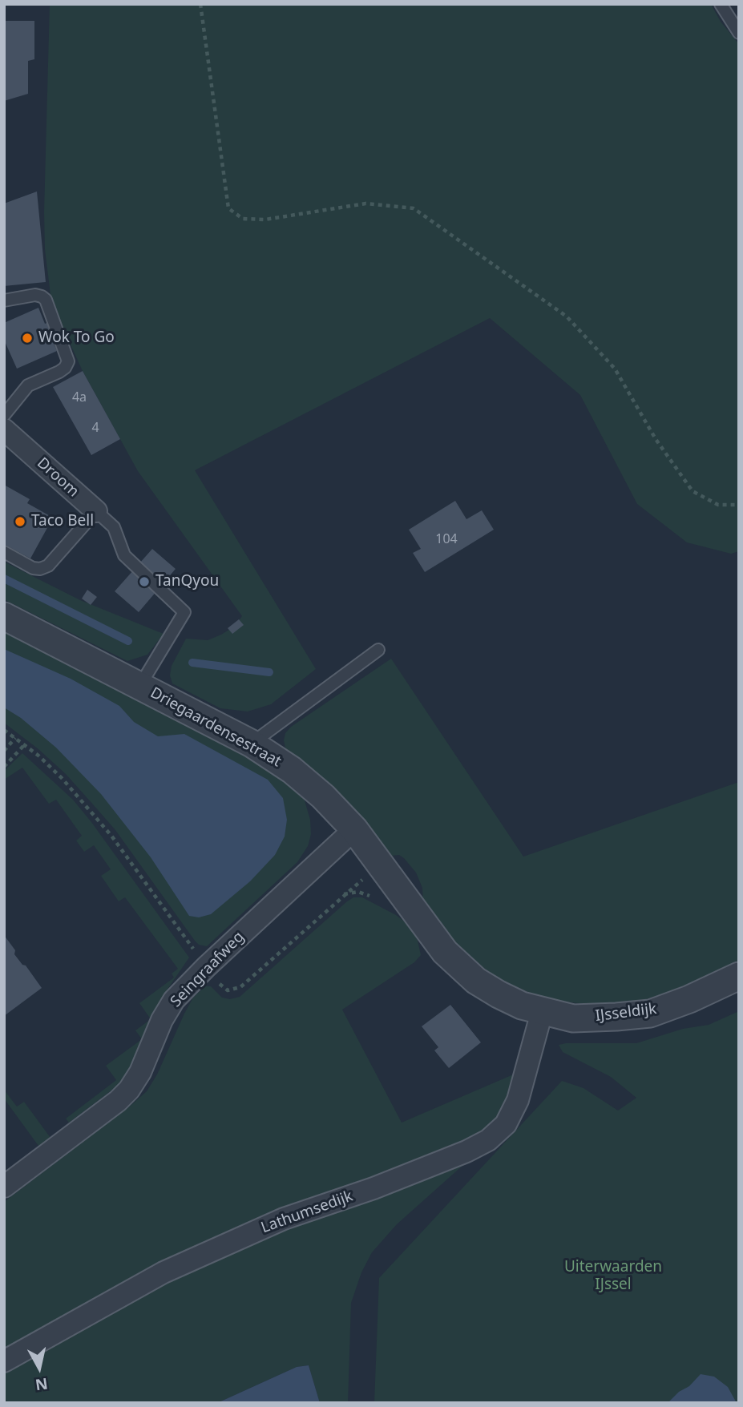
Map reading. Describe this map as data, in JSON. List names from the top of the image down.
{
  "streets": {
    "street": [
      "Droom",
      "Driegaardensestraat",
      "Seingraafweg",
      "IJsseldijk",
      "Lathumsedijk"
    ]
  },
  "crossings": [
    ["Droom", "Driegaardensestraat"],
    ["Driegaardensestraat", "Seingraafweg"],
    ["Driegaardensestraat", "IJsseldijk"],
    ["Driegaardensestraat", "Lathumsedijk"],
    ["IJsseldijk", "Lathumsedijk"]
  ],
  "parks": ["Uiterwaarden IJssel"],
  "places": ["Wok To Go", "Taco Bell", "TanQyou"],
  "house_numbers": ["4a", "4", "104"],
  "north": "bottom"
}
